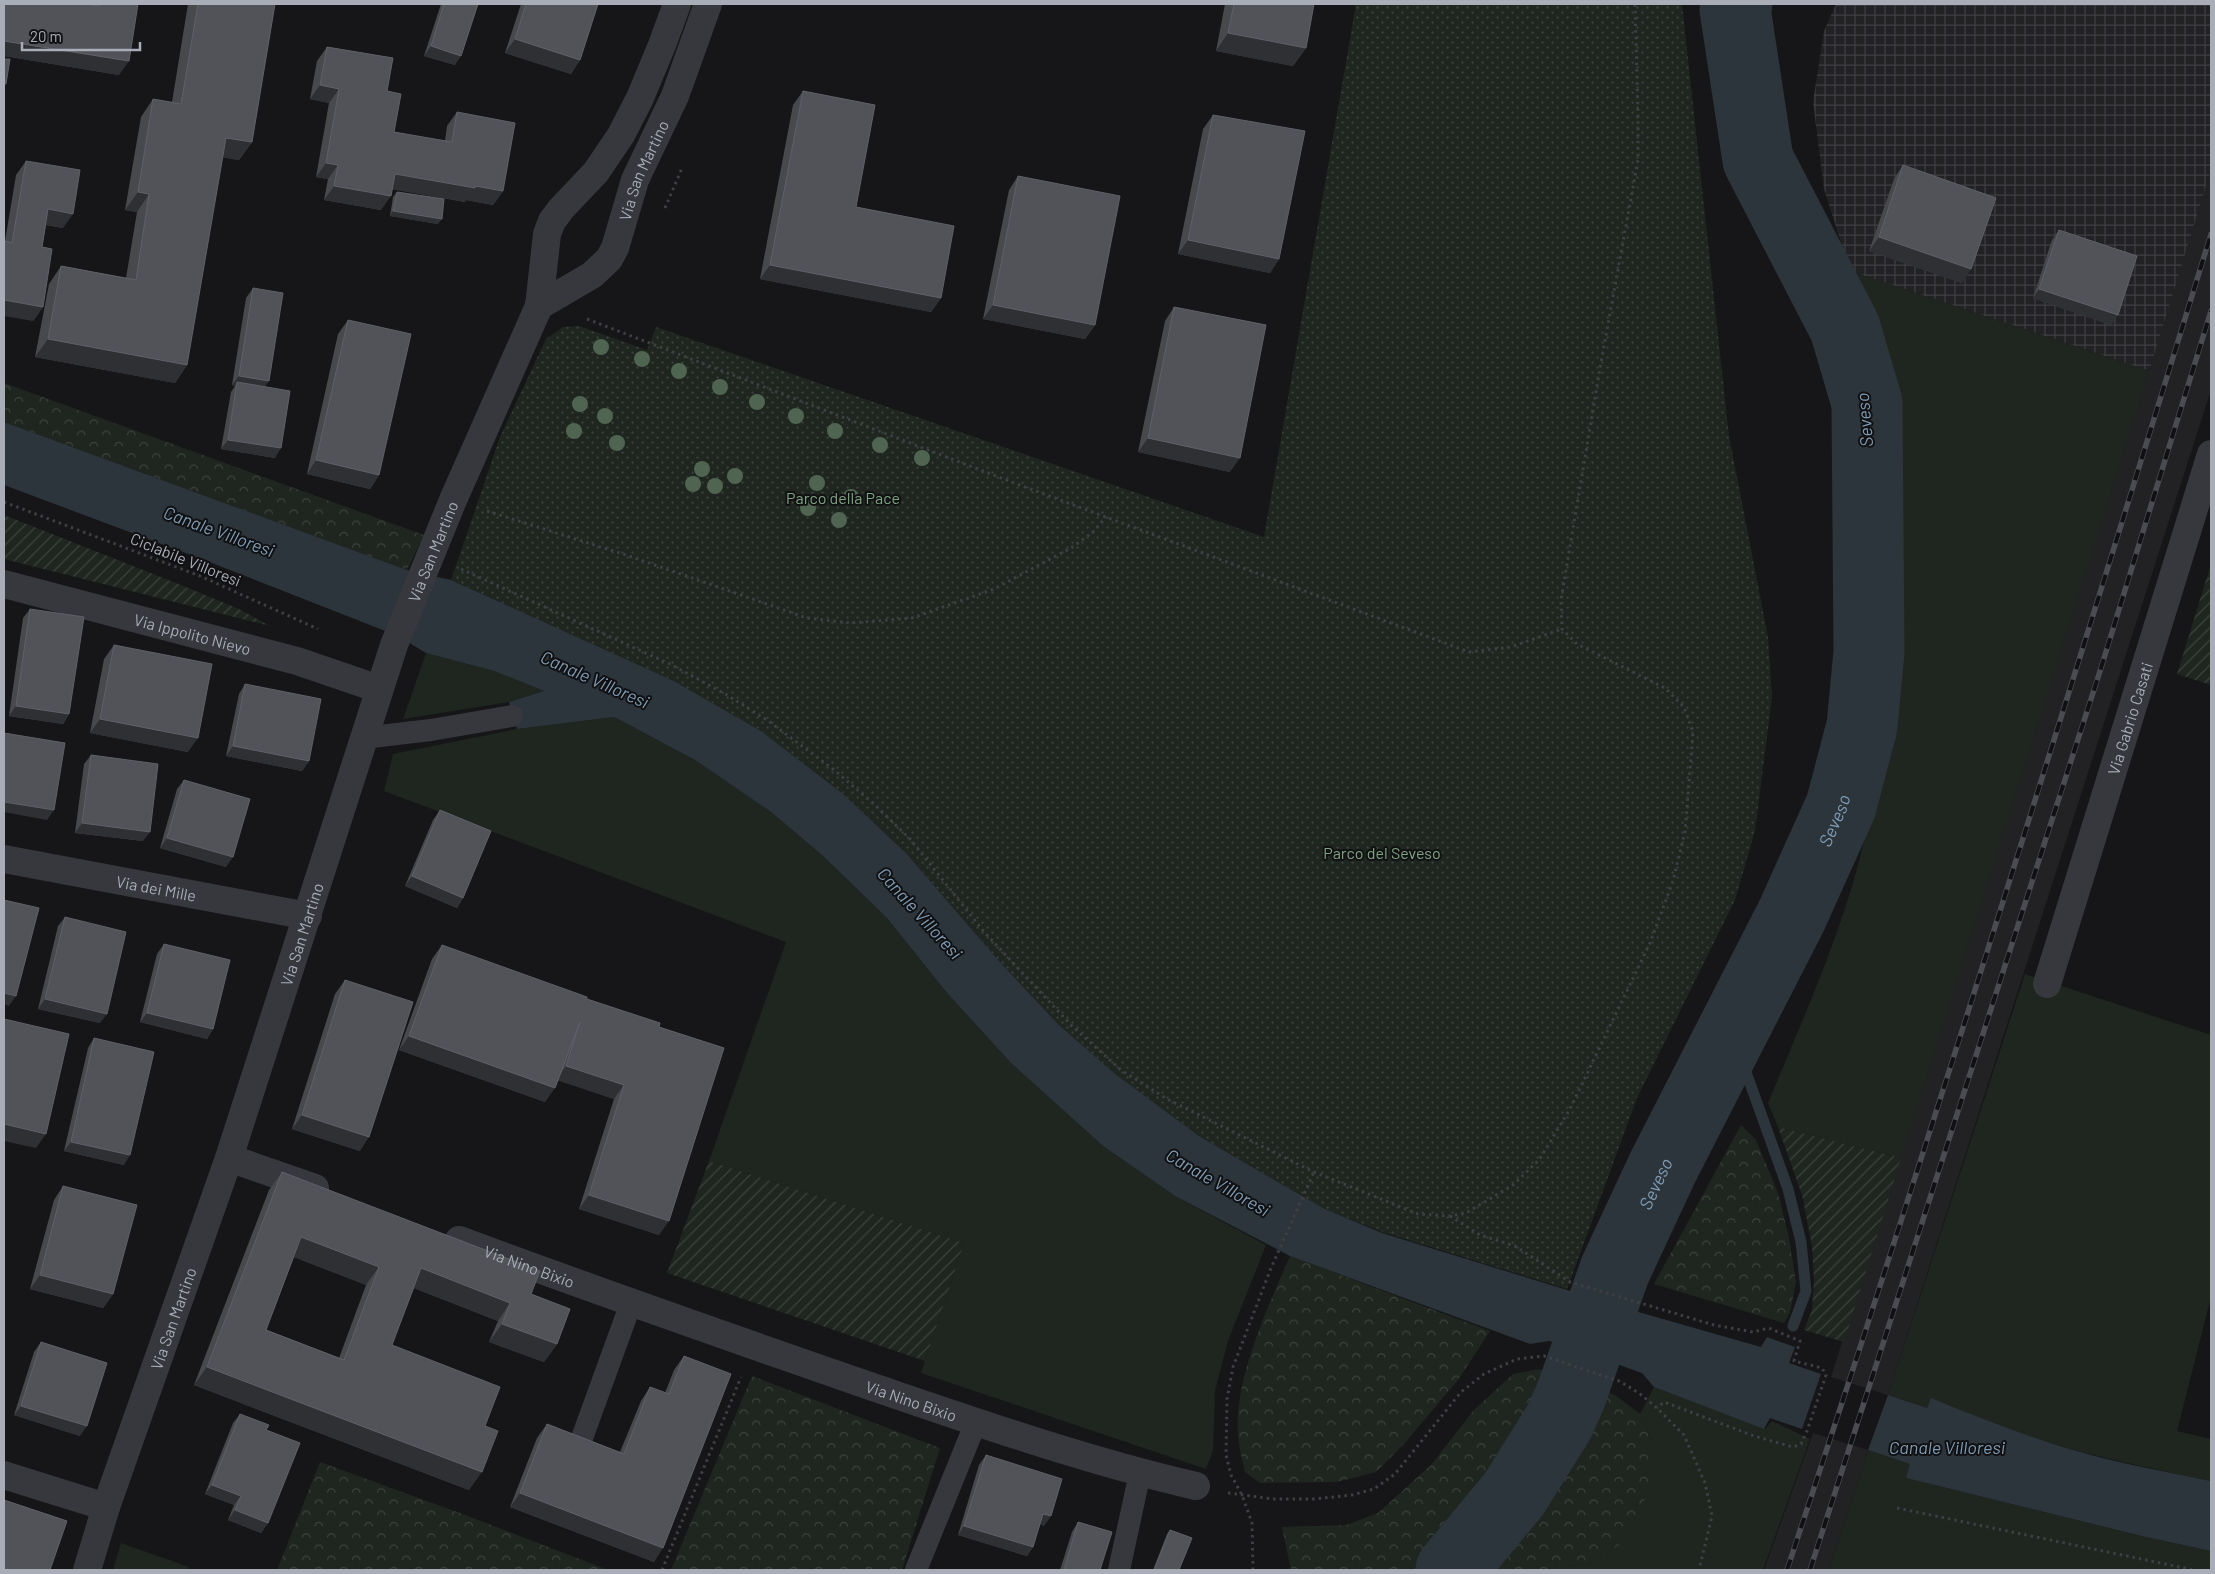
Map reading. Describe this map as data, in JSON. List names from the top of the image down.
{
  "streets": {
    "street": [
      "Via San Martino",
      "Via Ippolito Nievo",
      "Via Gabrio Casati",
      "Via dei Mille",
      "Via Nino Bixio"
    ],
    "path": ["Ciclabile Villoresi"]
  },
  "crossings": [
    ["Via San Martino", "Via Ippolito Nievo"],
    ["Via San Martino", "Via dei Mille"]
  ],
  "water": ["Seveso", "Canale Villoresi"],
  "parks": ["Parco della Pace", "Parco del Seveso"],
  "scale_bar": "20 m"
}
